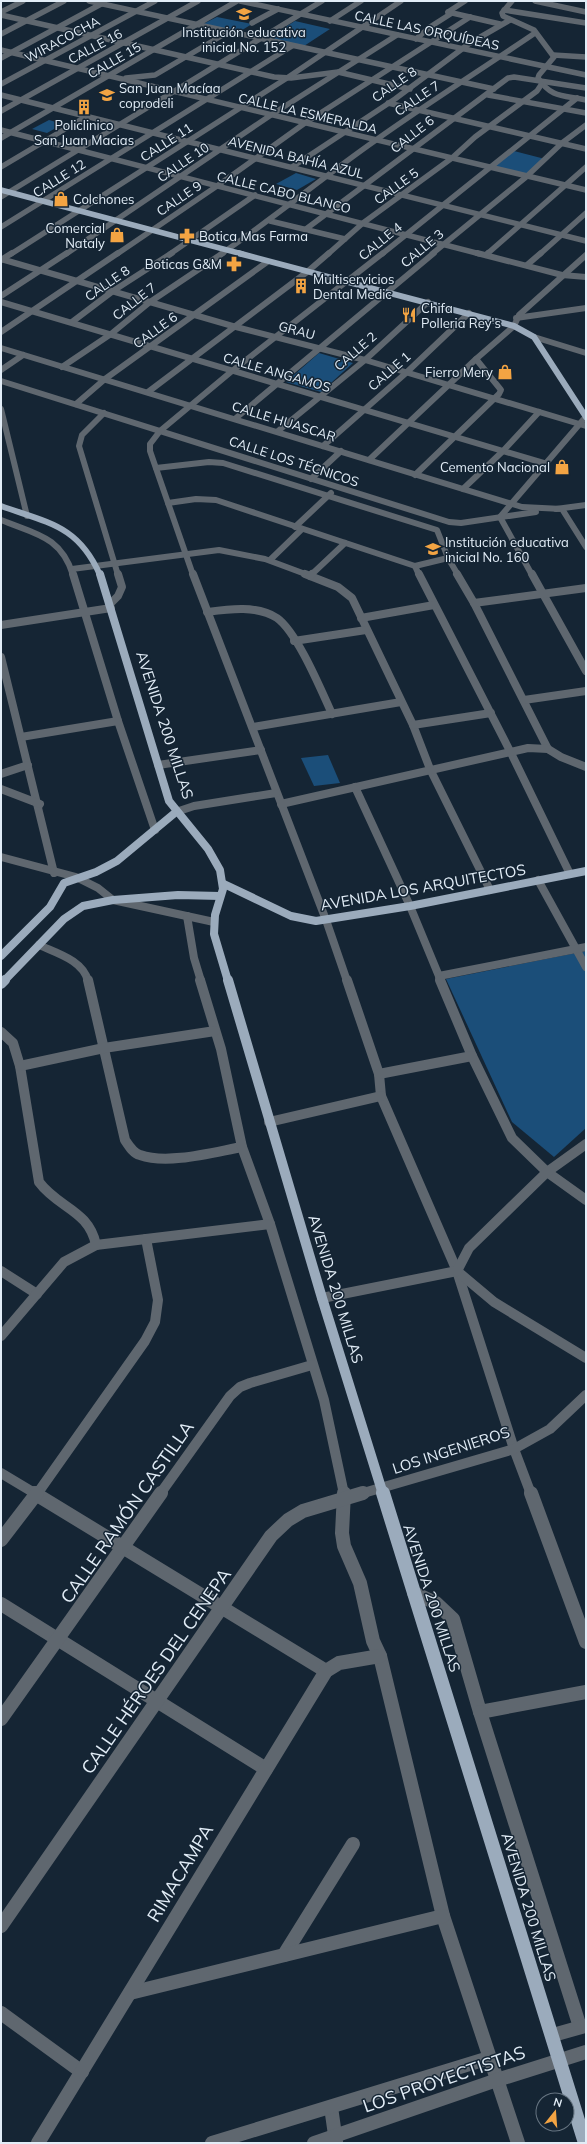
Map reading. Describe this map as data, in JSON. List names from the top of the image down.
{
  "streets": {
    "main road": ["AVENIDA 200 MILLAS", "AVENIDA LOS ARQUITECTOS"],
    "street": [
      "CALLE LAS ORQUÍDEAS",
      "WIRACOCHA",
      "CALLE 16",
      "CALLE 15",
      "CALLE 8",
      "CALLE 7",
      "CALLE LA ESMERALDA",
      "CALLE 6",
      "CALLE 11",
      "AVENIDA BAHÍA AZUL",
      "CALLE 10",
      "CALLE 12",
      "CALLE 5",
      "CALLE CABO BLANCO",
      "CALLE 9",
      "CALLE 4",
      "CALLE 3",
      "GRAU",
      "CALLE 2",
      "CALLE 1",
      "CALLE ANGAMOS",
      "CALLE HUASCAR",
      "CALLE LOS TÉCNICOS",
      "LOS INGENIEROS",
      "CALLE RAMÓN CASTILLA",
      "CALLE HÉROES DEL CENEPA",
      "RIMACAMPA",
      "LOS PROYECTISTAS"
    ]
  },
  "crossings": [
    ["CALLE LAS ORQUÍDEAS", "CALLE 15"],
    ["CALLE LAS ORQUÍDEAS", "CALLE 8"],
    ["CALLE LAS ORQUÍDEAS", "CALLE 7"],
    ["CALLE LAS ORQUÍDEAS", "CALLE 11"],
    ["CALLE LAS ORQUÍDEAS", "CALLE 10"],
    ["CALLE LAS ORQUÍDEAS", "CALLE 9"],
    ["WIRACOCHA", "CALLE LA ESMERALDA"],
    ["CALLE 16", "CALLE LA ESMERALDA"],
    ["CALLE 16", "AVENIDA BAHÍA AZUL"],
    ["CALLE 15", "CALLE LA ESMERALDA"],
    ["CALLE 15", "AVENIDA BAHÍA AZUL"],
    ["CALLE 15", "CALLE CABO BLANCO"],
    ["CALLE 8", "CALLE LA ESMERALDA"],
    ["CALLE 8", "AVENIDA BAHÍA AZUL"],
    ["CALLE 8", "CALLE CABO BLANCO"],
    ["CALLE 8", "GRAU"],
    ["CALLE 8", "CALLE ANGAMOS"],
    ["CALLE 7", "CALLE LA ESMERALDA"],
    ["CALLE 7", "AVENIDA BAHÍA AZUL"],
    ["CALLE 7", "CALLE CABO BLANCO"],
    ["CALLE 7", "GRAU"],
    ["CALLE 7", "CALLE ANGAMOS"],
    ["CALLE 7", "CALLE HUASCAR"],
    ["CALLE LA ESMERALDA", "CALLE 6"],
    ["CALLE LA ESMERALDA", "CALLE 11"],
    ["CALLE LA ESMERALDA", "CALLE 10"],
    ["CALLE LA ESMERALDA", "CALLE 12"],
    ["CALLE LA ESMERALDA", "CALLE 5"],
    ["CALLE LA ESMERALDA", "CALLE 9"],
    ["CALLE LA ESMERALDA", "CALLE 4"],
    ["CALLE LA ESMERALDA", "CALLE 3"],
    ["CALLE 6", "AVENIDA BAHÍA AZUL"],
    ["CALLE 6", "CALLE 5"],
    ["CALLE 6", "CALLE CABO BLANCO"],
    ["CALLE 6", "GRAU"],
    ["CALLE 6", "CALLE ANGAMOS"],
    ["CALLE 6", "CALLE HUASCAR"],
    ["CALLE 6", "CALLE LOS TÉCNICOS"],
    ["CALLE 11", "AVENIDA BAHÍA AZUL"],
    ["CALLE 11", "CALLE CABO BLANCO"],
    ["CALLE 11", "GRAU"],
    ["AVENIDA BAHÍA AZUL", "CALLE 10"],
    ["AVENIDA BAHÍA AZUL", "CALLE 12"],
    ["AVENIDA BAHÍA AZUL", "CALLE 5"],
    ["AVENIDA BAHÍA AZUL", "CALLE 9"],
    ["AVENIDA BAHÍA AZUL", "CALLE 4"],
    ["AVENIDA BAHÍA AZUL", "CALLE 3"],
    ["CALLE 10", "CALLE CABO BLANCO"],
    ["CALLE 10", "GRAU"],
    ["CALLE 12", "CALLE CABO BLANCO"],
    ["CALLE 5", "CALLE CABO BLANCO"],
    ["CALLE 5", "GRAU"],
    ["CALLE 5", "CALLE ANGAMOS"],
    ["CALLE 5", "CALLE HUASCAR"],
    ["CALLE CABO BLANCO", "CALLE 9"],
    ["CALLE CABO BLANCO", "CALLE 4"],
    ["CALLE CABO BLANCO", "CALLE 3"],
    ["CALLE 9", "GRAU"],
    ["CALLE 9", "CALLE ANGAMOS"],
    ["CALLE 4", "GRAU"],
    ["CALLE 4", "CALLE ANGAMOS"],
    ["CALLE 4", "CALLE HUASCAR"],
    ["CALLE 4", "CALLE LOS TÉCNICOS"],
    ["CALLE 3", "GRAU"],
    ["CALLE 3", "CALLE ANGAMOS"],
    ["CALLE 3", "CALLE HUASCAR"],
    ["GRAU", "CALLE 2"],
    ["GRAU", "CALLE 1"],
    ["CALLE 2", "CALLE ANGAMOS"],
    ["CALLE 2", "CALLE HUASCAR"],
    ["CALLE 1", "CALLE ANGAMOS"],
    ["CALLE 1", "CALLE HUASCAR"],
    ["CALLE HUASCAR", "CALLE LOS TÉCNICOS"],
    ["AVENIDA 200 MILLAS", "AVENIDA LOS ARQUITECTOS"],
    ["AVENIDA 200 MILLAS", "LOS INGENIEROS"],
    ["AVENIDA 200 MILLAS", "CALLE HÉROES DEL CENEPA"],
    ["AVENIDA 200 MILLAS", "LOS PROYECTISTAS"],
    ["LOS INGENIEROS", "CALLE HÉROES DEL CENEPA"]
  ],
  "places": {
    "school or university": ["Institución educativa inicial No. 152", "San Juan Macíaa coprodeli", "Institución educativa inicial No. 160"],
    "building": ["Policlinico San Juan Macias", "Multiservicios Dental Medic"],
    "shop": [
      "Colchones",
      "Comercial Nataly",
      "Fierro Mery",
      "Cemento Nacional"
    ],
    "pharmacy": ["Botica Mas Farma", "Boticas G&M"],
    "restaurant": ["Chifa Polleria Rey's"]
  },
  "north": "top"
}
